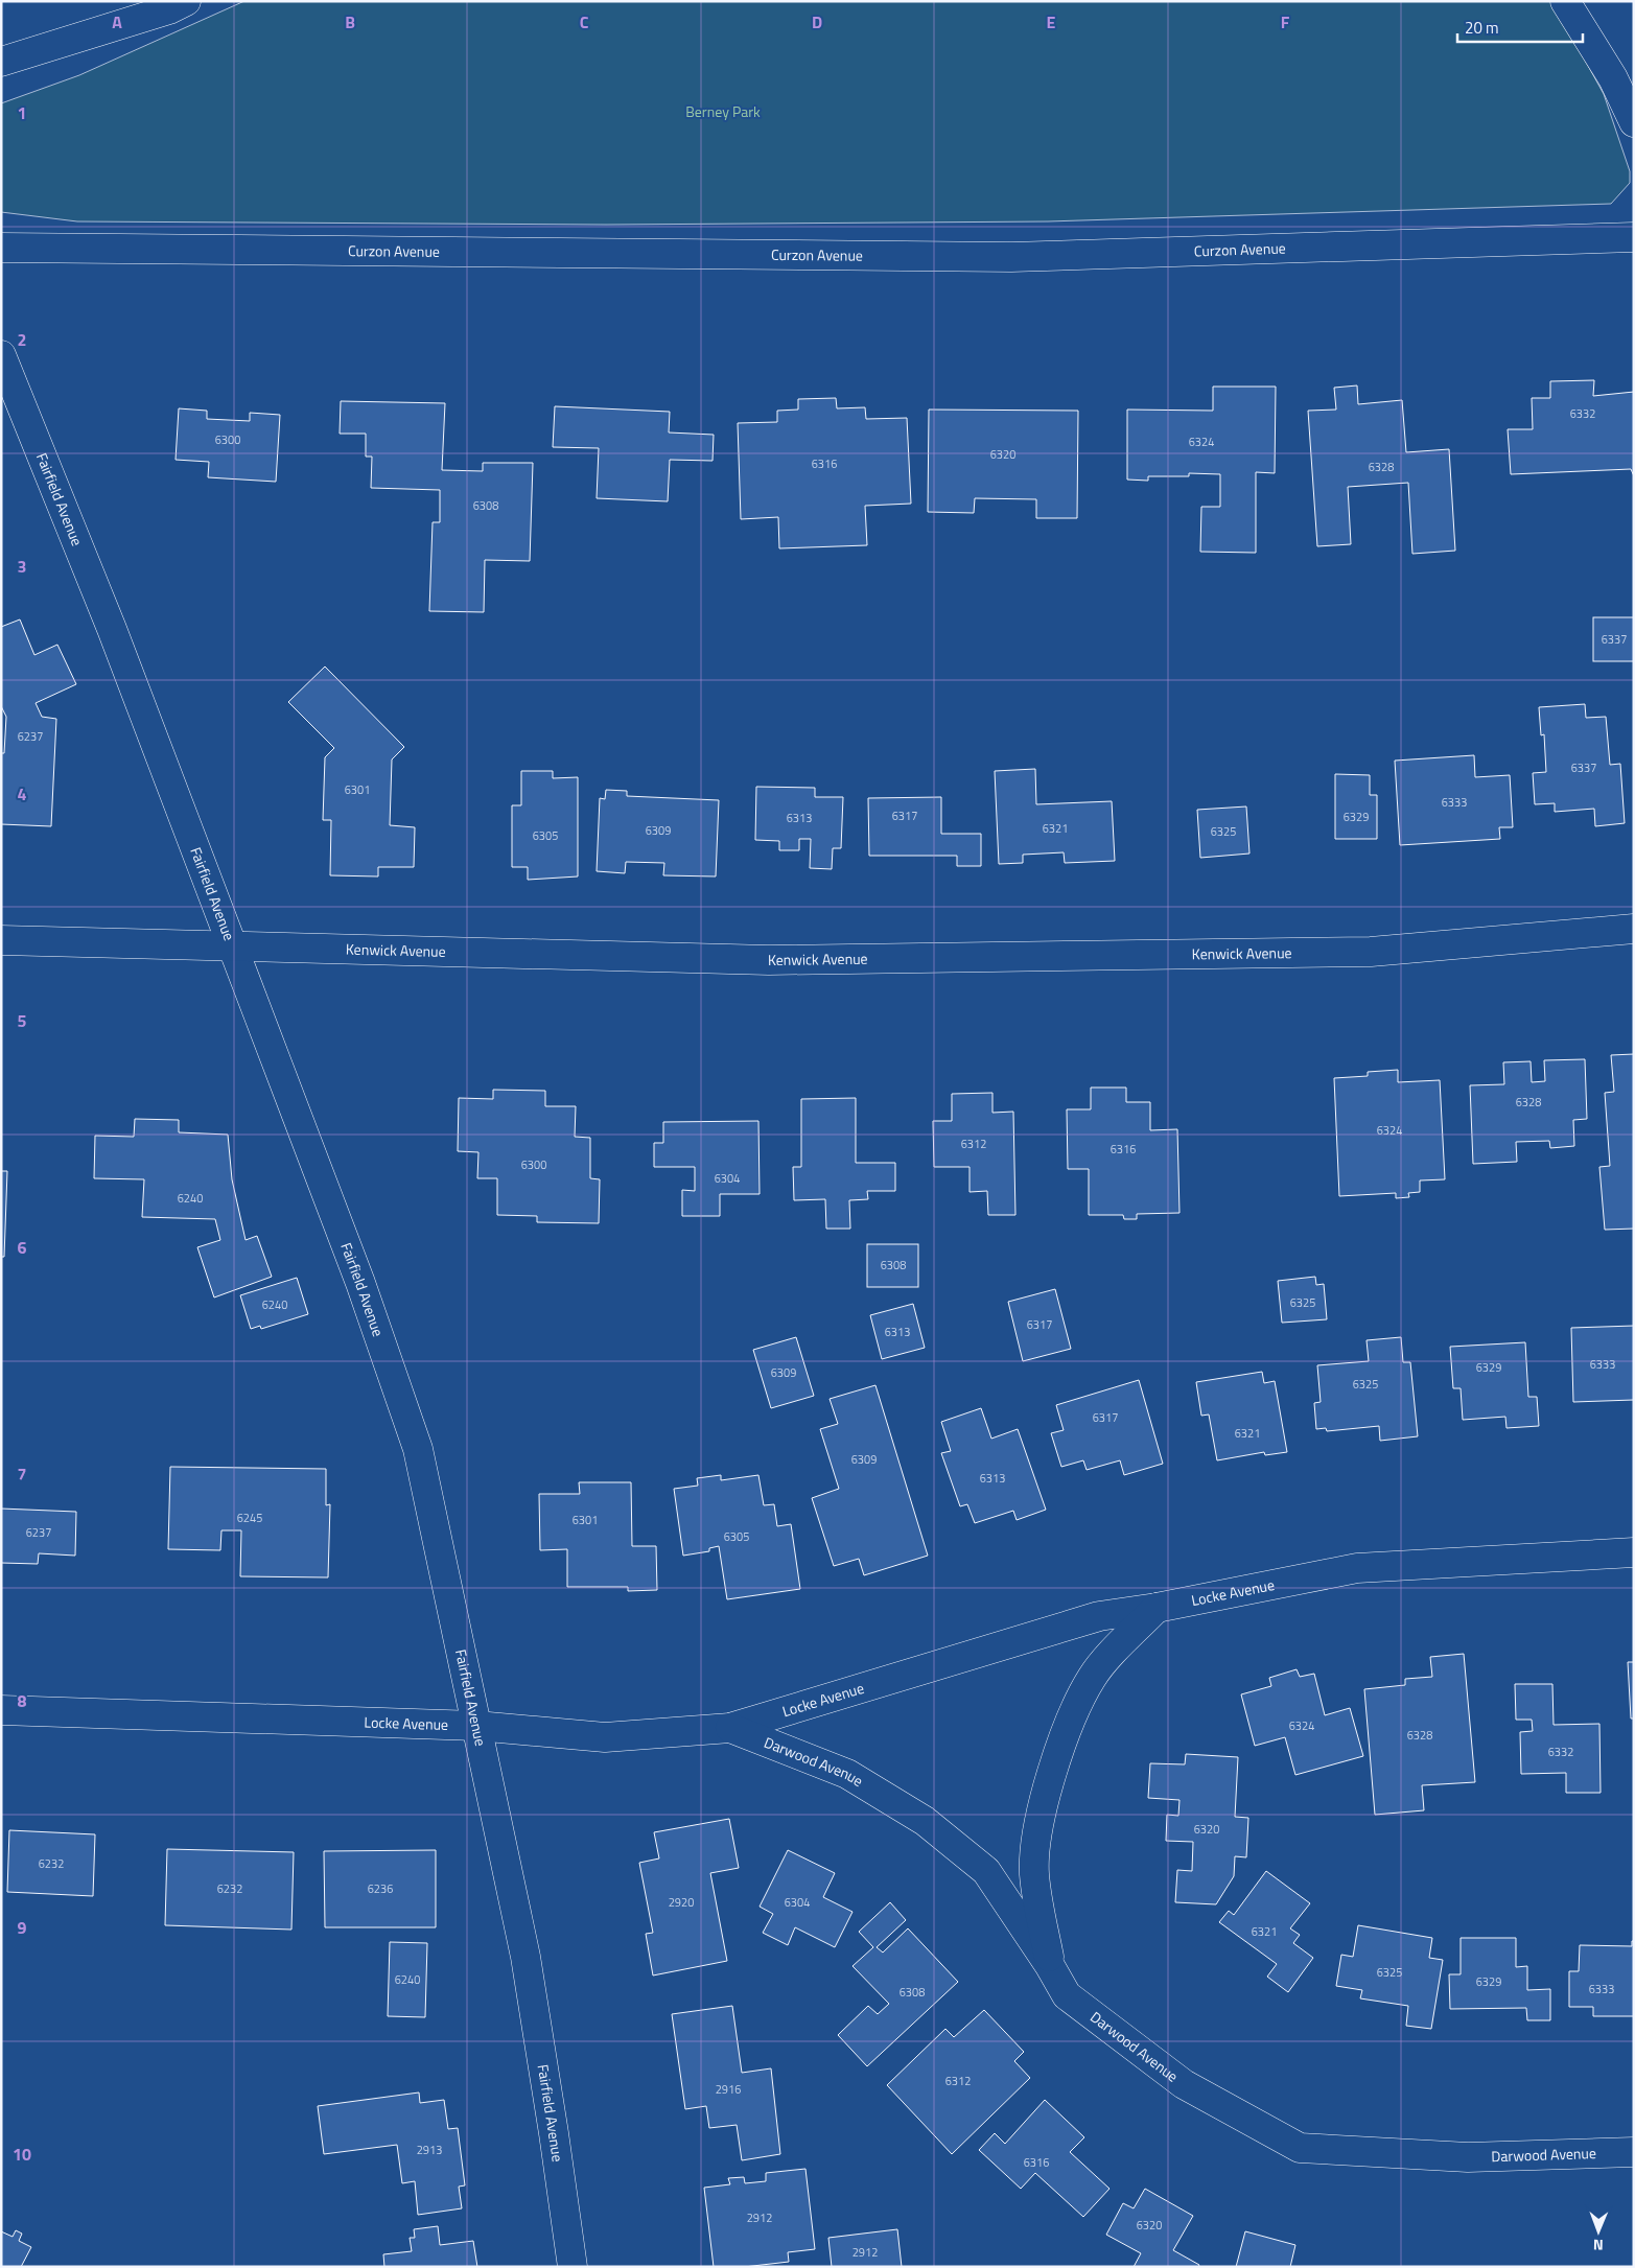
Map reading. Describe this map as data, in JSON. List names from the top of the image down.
{
  "streets": {
    "street": [
      "Curzon Avenue",
      "Fairfield Avenue",
      "Kenwick Avenue",
      "Locke Avenue",
      "Darwood Avenue"
    ]
  },
  "crossings": [
    ["Fairfield Avenue", "Kenwick Avenue"],
    ["Fairfield Avenue", "Locke Avenue"],
    ["Locke Avenue", "Darwood Avenue"]
  ],
  "parks": ["Berney Park"],
  "house_numbers": [
    "6332",
    "6300",
    "6324",
    "6320",
    "6316",
    "6328",
    "6308",
    "6337",
    "6237",
    "6337",
    "6301",
    "6333",
    "6317",
    "6329",
    "6313",
    "6321",
    "6309",
    "6325",
    "6305",
    "6328",
    "6324",
    "6312",
    "6316",
    "6300",
    "6304",
    "6240",
    "6308",
    "6325",
    "6240",
    "6317",
    "6313",
    "6333",
    "6329",
    "6309",
    "6325",
    "6317",
    "6321",
    "6309",
    "6313",
    "6245",
    "6301",
    "6237",
    "6305",
    "6324",
    "6328",
    "6332",
    "6320",
    "6232",
    "6232",
    "6236",
    "2920",
    "6304",
    "6321",
    "6325",
    "6240",
    "6329",
    "6333",
    "6308",
    "6312",
    "2916",
    "2913",
    "6316",
    "2912",
    "6320",
    "2912"
  ],
  "scale_bar": "20 m",
  "north": "bottom",
  "grid": {
    "columns": [
      "A",
      "B",
      "C",
      "D",
      "E",
      "F"
    ],
    "rows": [
      "1",
      "2",
      "3",
      "4",
      "5",
      "6",
      "7",
      "8",
      "9",
      "10"
    ]
  }
}
